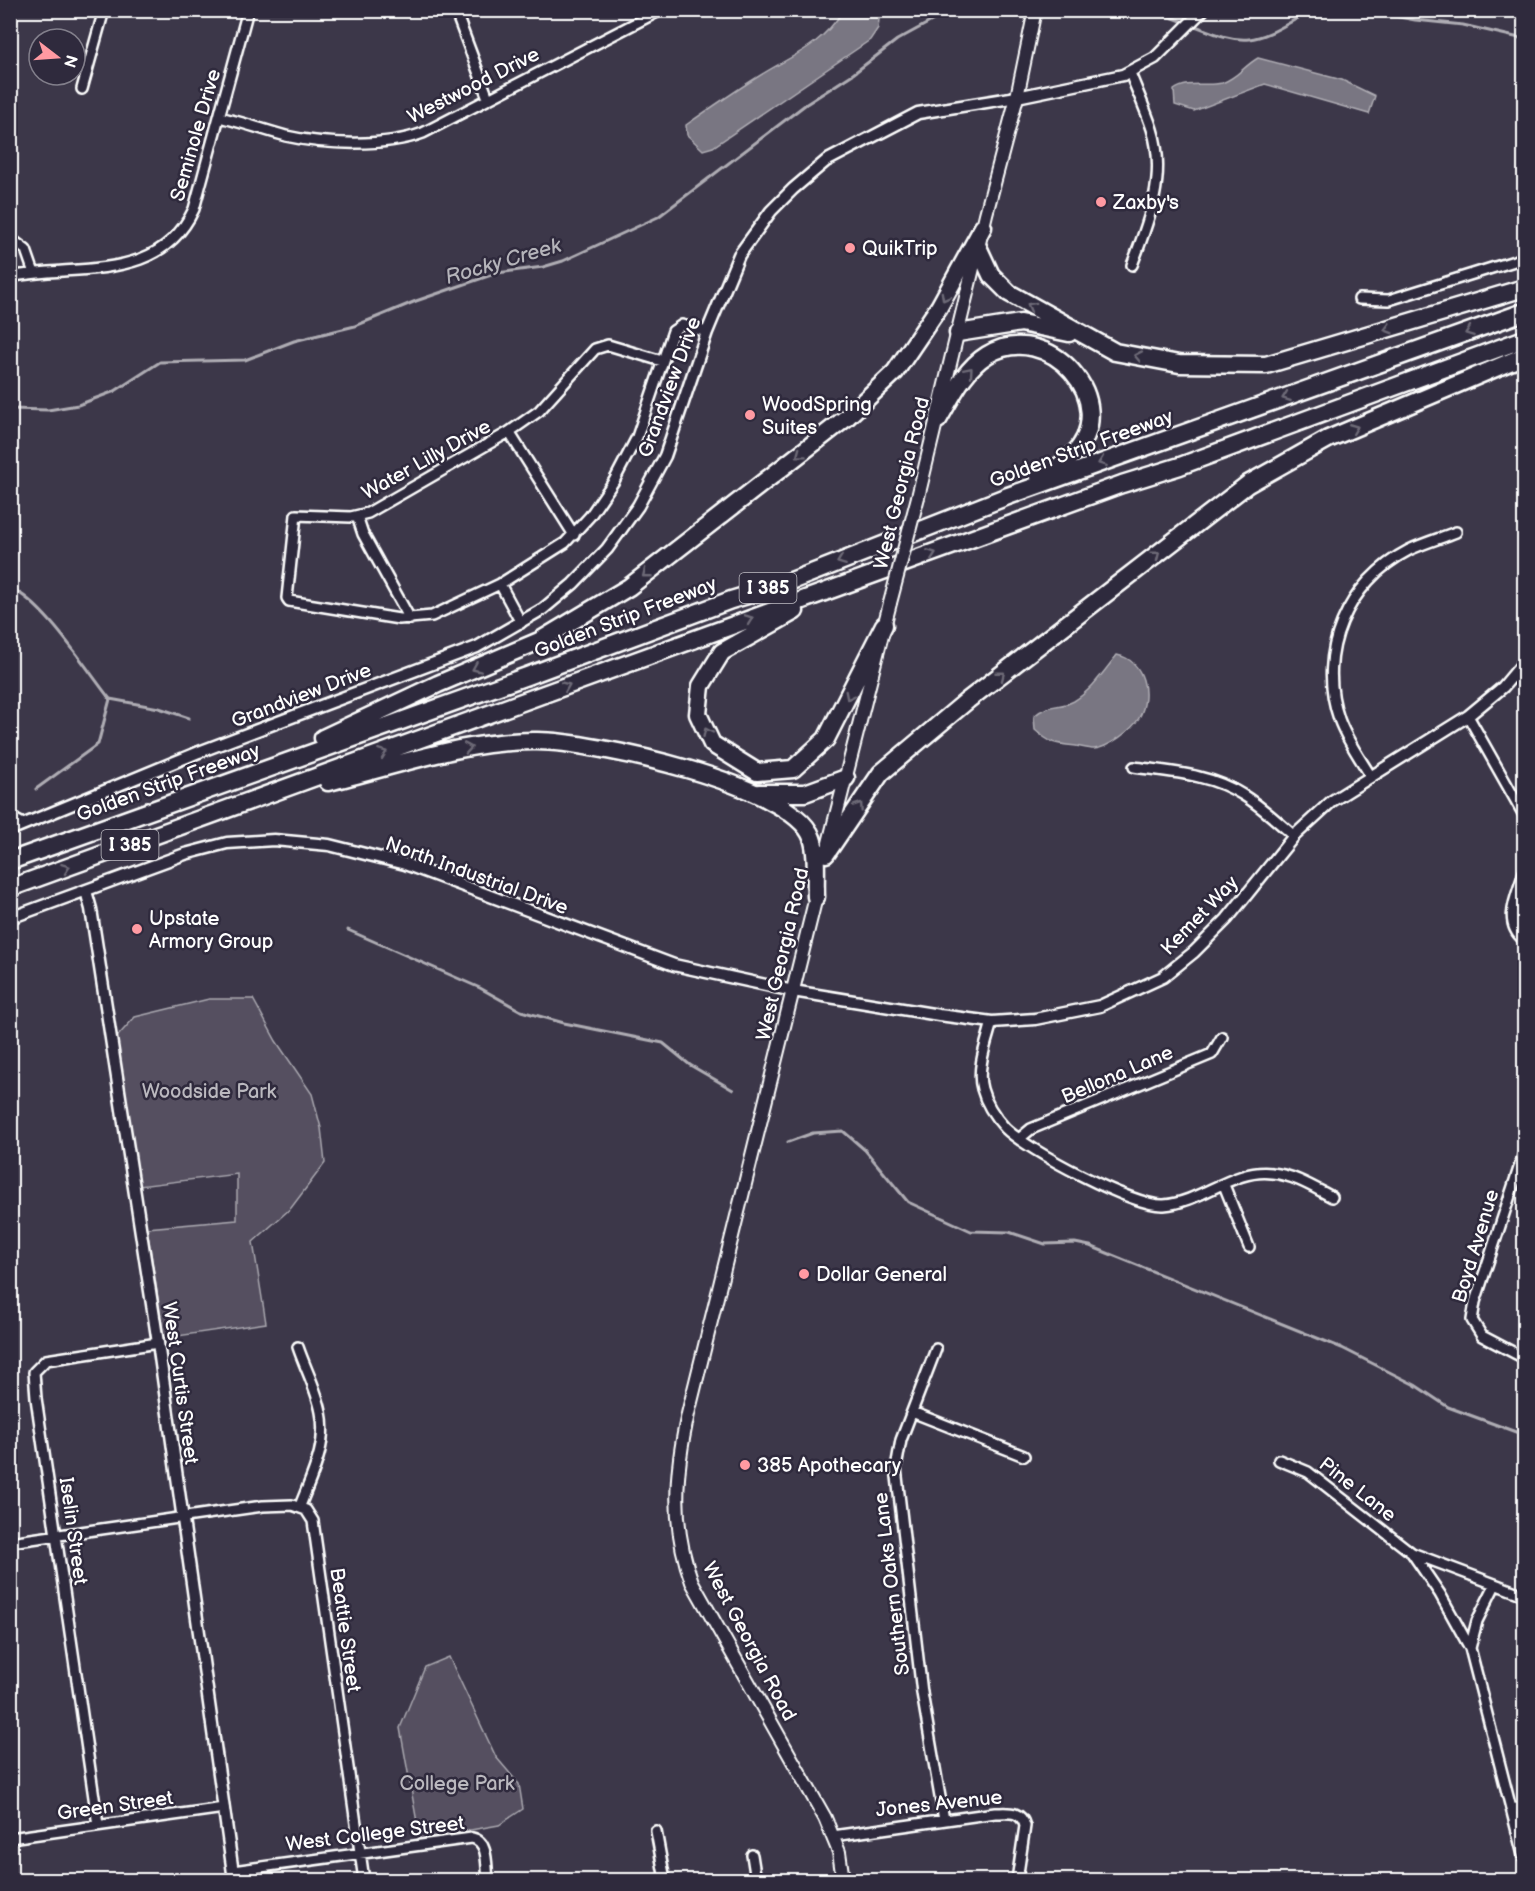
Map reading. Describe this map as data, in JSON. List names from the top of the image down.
{
  "streets": {
    "highway": ["Golden Strip Freeway", "I 385"],
    "main road": ["West Georgia Road"],
    "street": [
      "Westwood Drive",
      "Seminole Drive",
      "Grandview Drive",
      "Water Lilly Drive",
      "North Industrial Drive",
      "Kemet Way",
      "Bellona Lane",
      "Boyd Avenue",
      "West Curtis Street",
      "Pine Lane",
      "Iselin Street",
      "Southern Oaks Lane",
      "Beattie Street",
      "Jones Avenue",
      "Green Street",
      "West College Street"
    ]
  },
  "crossings": [
    ["Westwood Drive", "Seminole Drive"],
    ["Grandview Drive", "Water Lilly Drive"],
    ["Grandview Drive", "West Georgia Road"],
    ["West Georgia Road", "North Industrial Drive"],
    ["West Georgia Road", "Kemet Way"],
    ["West Georgia Road", "Jones Avenue"],
    ["North Industrial Drive", "Kemet Way"],
    ["North Industrial Drive", "West Curtis Street"],
    ["West Curtis Street", "Iselin Street"],
    ["West Curtis Street", "Green Street"],
    ["West Curtis Street", "West College Street"],
    ["Iselin Street", "Green Street"],
    ["Southern Oaks Lane", "Jones Avenue"],
    ["Beattie Street", "West College Street"]
  ],
  "water": ["Rocky Creek"],
  "parks": ["Woodside Park", "College Park"],
  "places": [
    "Zaxby's",
    "QuikTrip",
    "WoodSpring Suites",
    "Upstate Armory Group",
    "Dollar General",
    "385 Apothecary"
  ],
  "north": "right"
}
